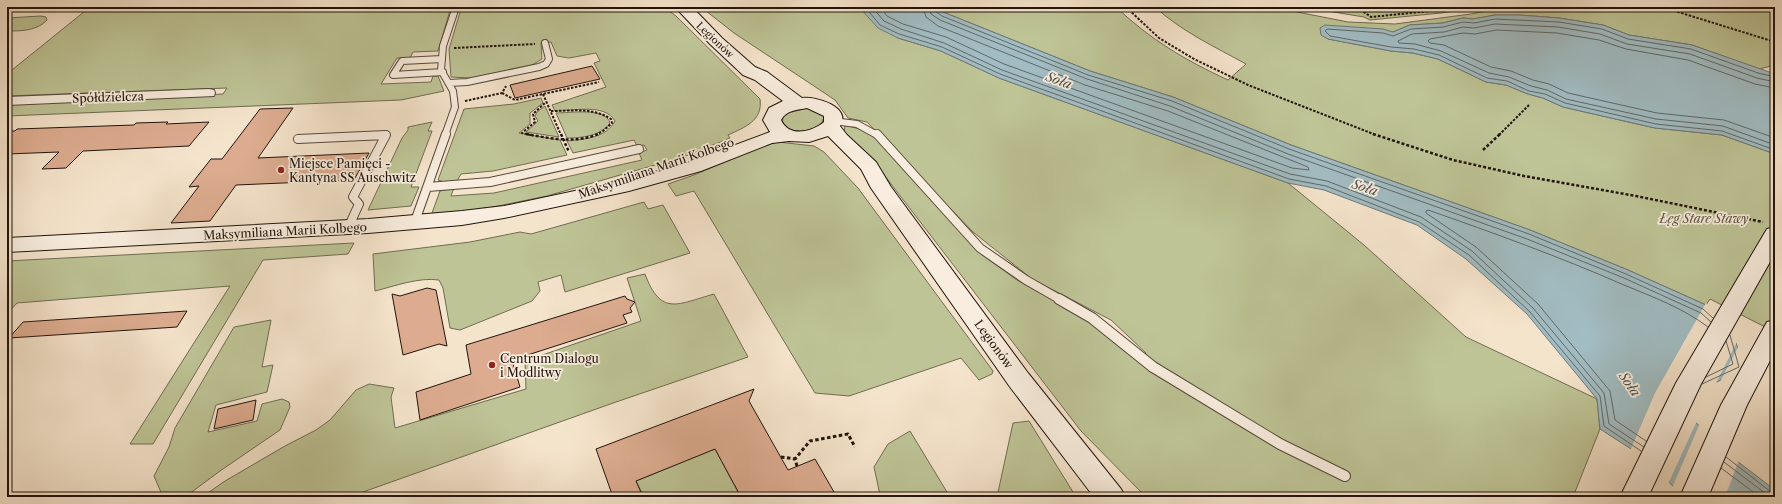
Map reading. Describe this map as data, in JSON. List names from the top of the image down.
{
  "streets": {
    "main road": ["Legionów", "Maksymiliana Marii Kolbego"],
    "street": ["Spółdzielcza"]
  },
  "crossings": [
    ["Legionów", "Maksymiliana Marii Kolbego"]
  ],
  "water": ["Soła"],
  "parks": ["Łęg Stare Stawy"],
  "places": ["Miejsce Pamięci - Kantyna SS Auschwitz", "Centrum Dialogu i Modlitwy"]
}
